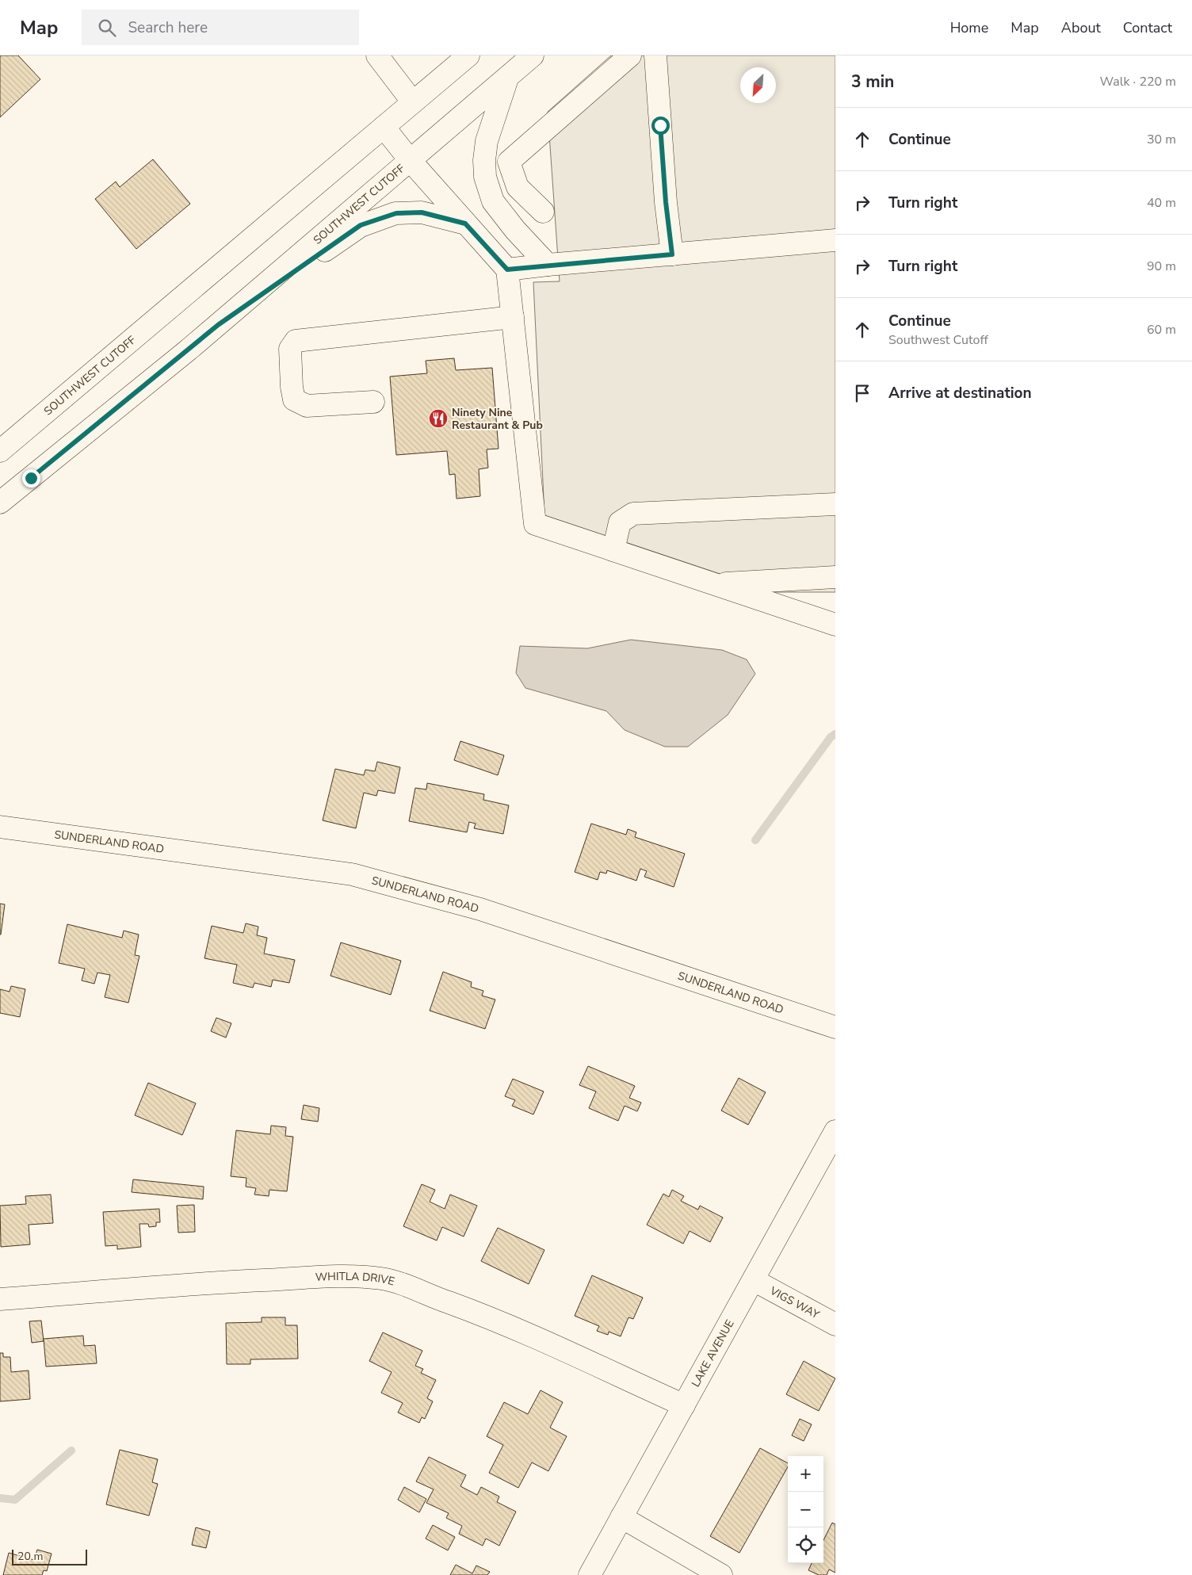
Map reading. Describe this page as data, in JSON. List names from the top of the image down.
{
  "streets": {
    "main road": [
      "SOUTHWEST CUTOFF",
      "SUNDERLAND ROAD",
      "WHITLA DRIVE",
      "VIGS WAY",
      "LAKE AVENUE"
    ]
  },
  "crossings": [
    ["WHITLA DRIVE", "LAKE AVENUE"],
    ["VIGS WAY", "LAKE AVENUE"]
  ],
  "places": {
    "restaurant": ["Ninety Nine Restaurant & Pub"]
  },
  "scale_bar": "20 m",
  "north": "bottom left",
  "page": {
    "header": "Map",
    "search": "Search here",
    "nav": [
      "Home",
      "Map",
      "About",
      "Contact"
    ],
    "heading": ["3 min", "Walk · 220 m"],
    "list": [
      ["Continue", "30 m"],
      ["Turn right", "40 m"],
      ["Turn right", "90 m"],
      ["Continue", "Southwest Cutoff", "60 m"],
      "Arrive at destination"
    ],
    "map_buttons": ["+", "−"],
    "scale": "20 m"
  }
}
